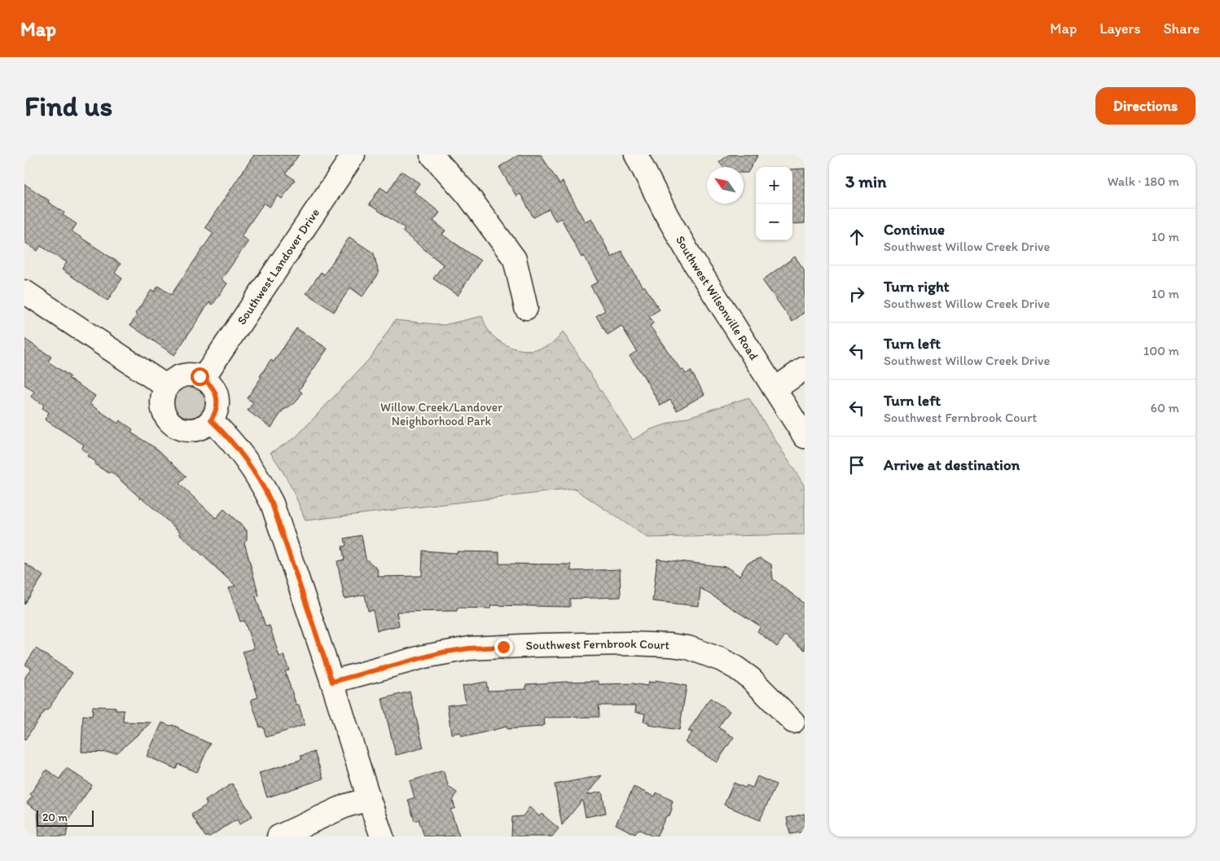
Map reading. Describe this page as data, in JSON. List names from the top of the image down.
{
  "streets": {
    "street": ["Southwest Landover Drive", "Southwest Wilsonville Road", "Southwest Fernbrook Court"]
  },
  "parks": ["Willow Creek/Landover Neighborhood Park"],
  "scale_bar": "20 m",
  "north": "top left",
  "page": {
    "header": "Map",
    "nav": ["Map", "Layers", "Share"],
    "buttons": "Directions",
    "title": "Find us",
    "heading": ["3 min", "Walk · 180 m"],
    "map_buttons": ["+", "−"],
    "list": [
      ["Continue", "Southwest Willow Creek Drive", "10 m"],
      ["Turn right", "Southwest Willow Creek Drive", "10 m"],
      ["Turn left", "Southwest Willow Creek Drive", "100 m"],
      ["Turn left", "Southwest Fernbrook Court", "60 m"],
      "Arrive at destination"
    ],
    "scale": "20 m"
  }
}
